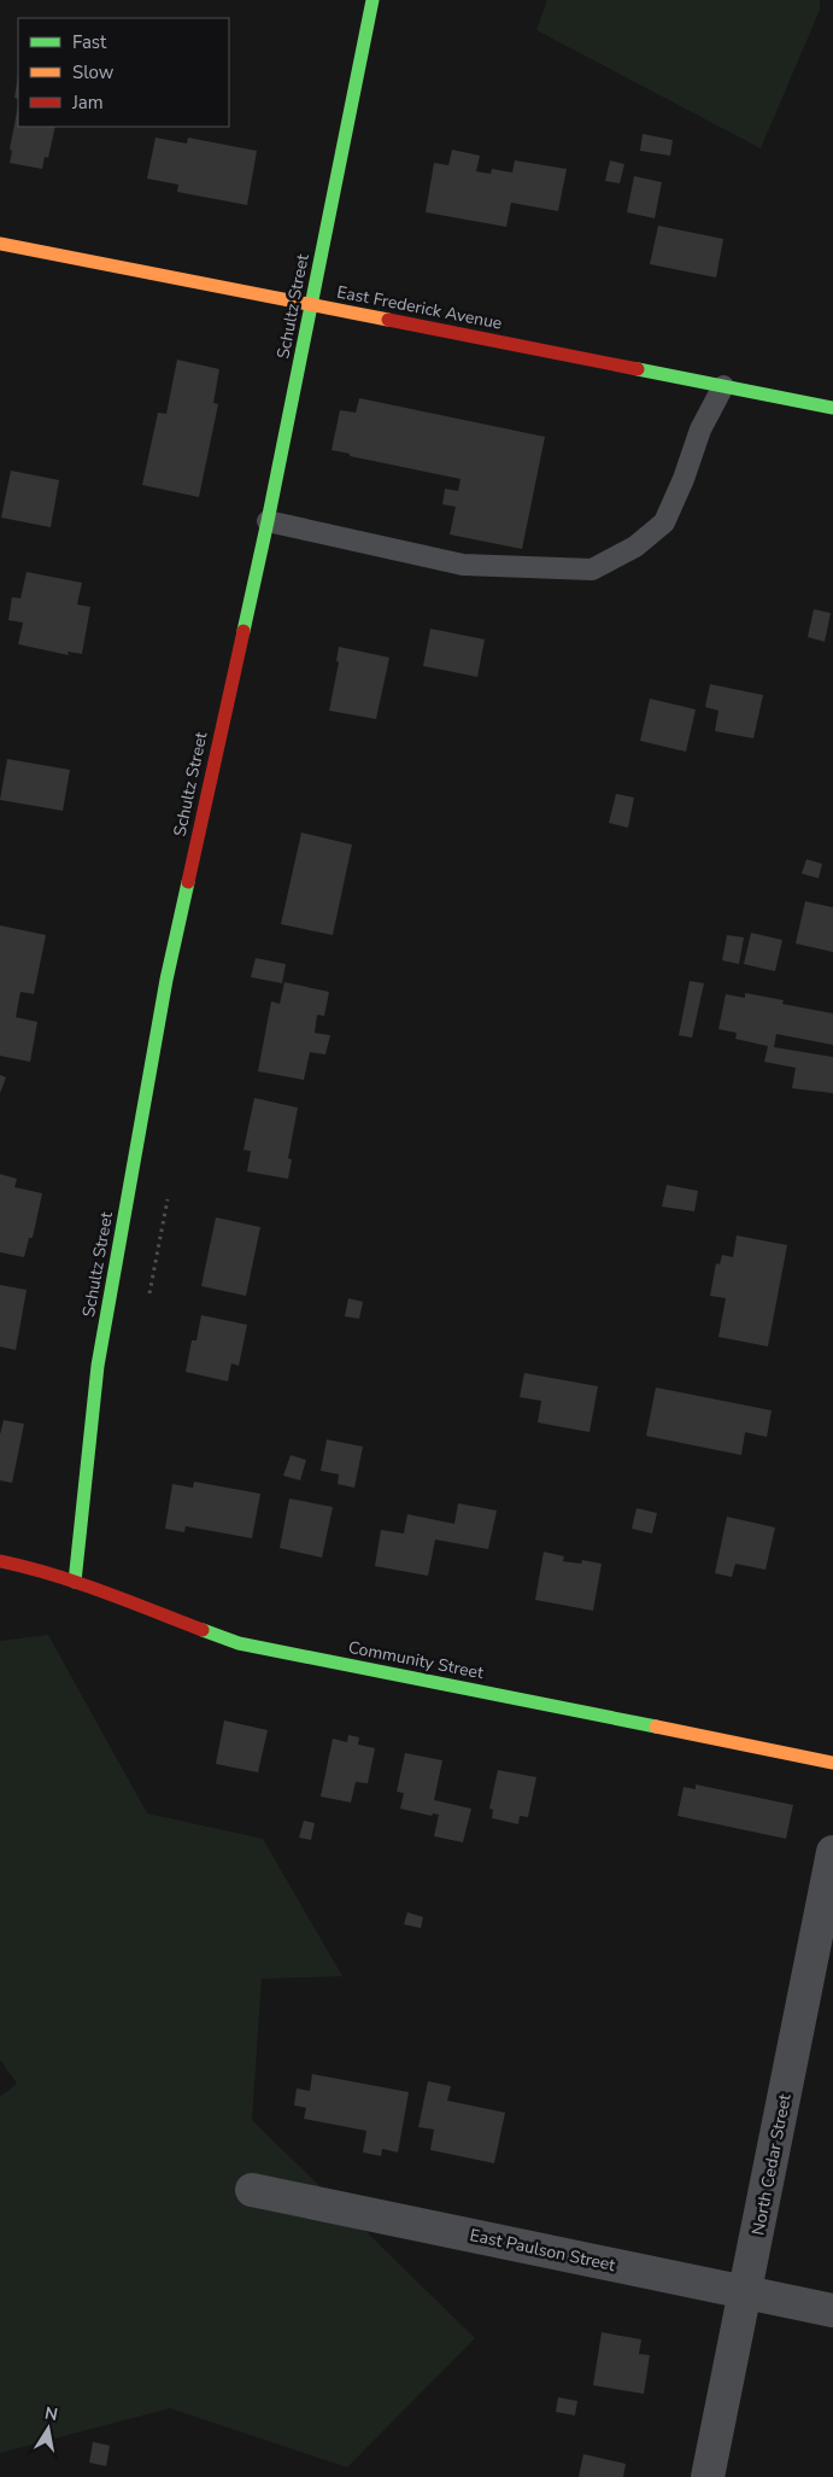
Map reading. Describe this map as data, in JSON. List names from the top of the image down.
{
  "streets": {
    "street": [
      "Schultz Street",
      "East Frederick Avenue",
      "Community Street",
      "North Cedar Street",
      "East Paulson Street"
    ]
  },
  "crossings": [
    ["Schultz Street", "East Frederick Avenue"],
    ["Schultz Street", "Community Street"],
    ["North Cedar Street", "East Paulson Street"]
  ],
  "legend": ["Fast", "Slow", "Jam"],
  "north": "top"
}
